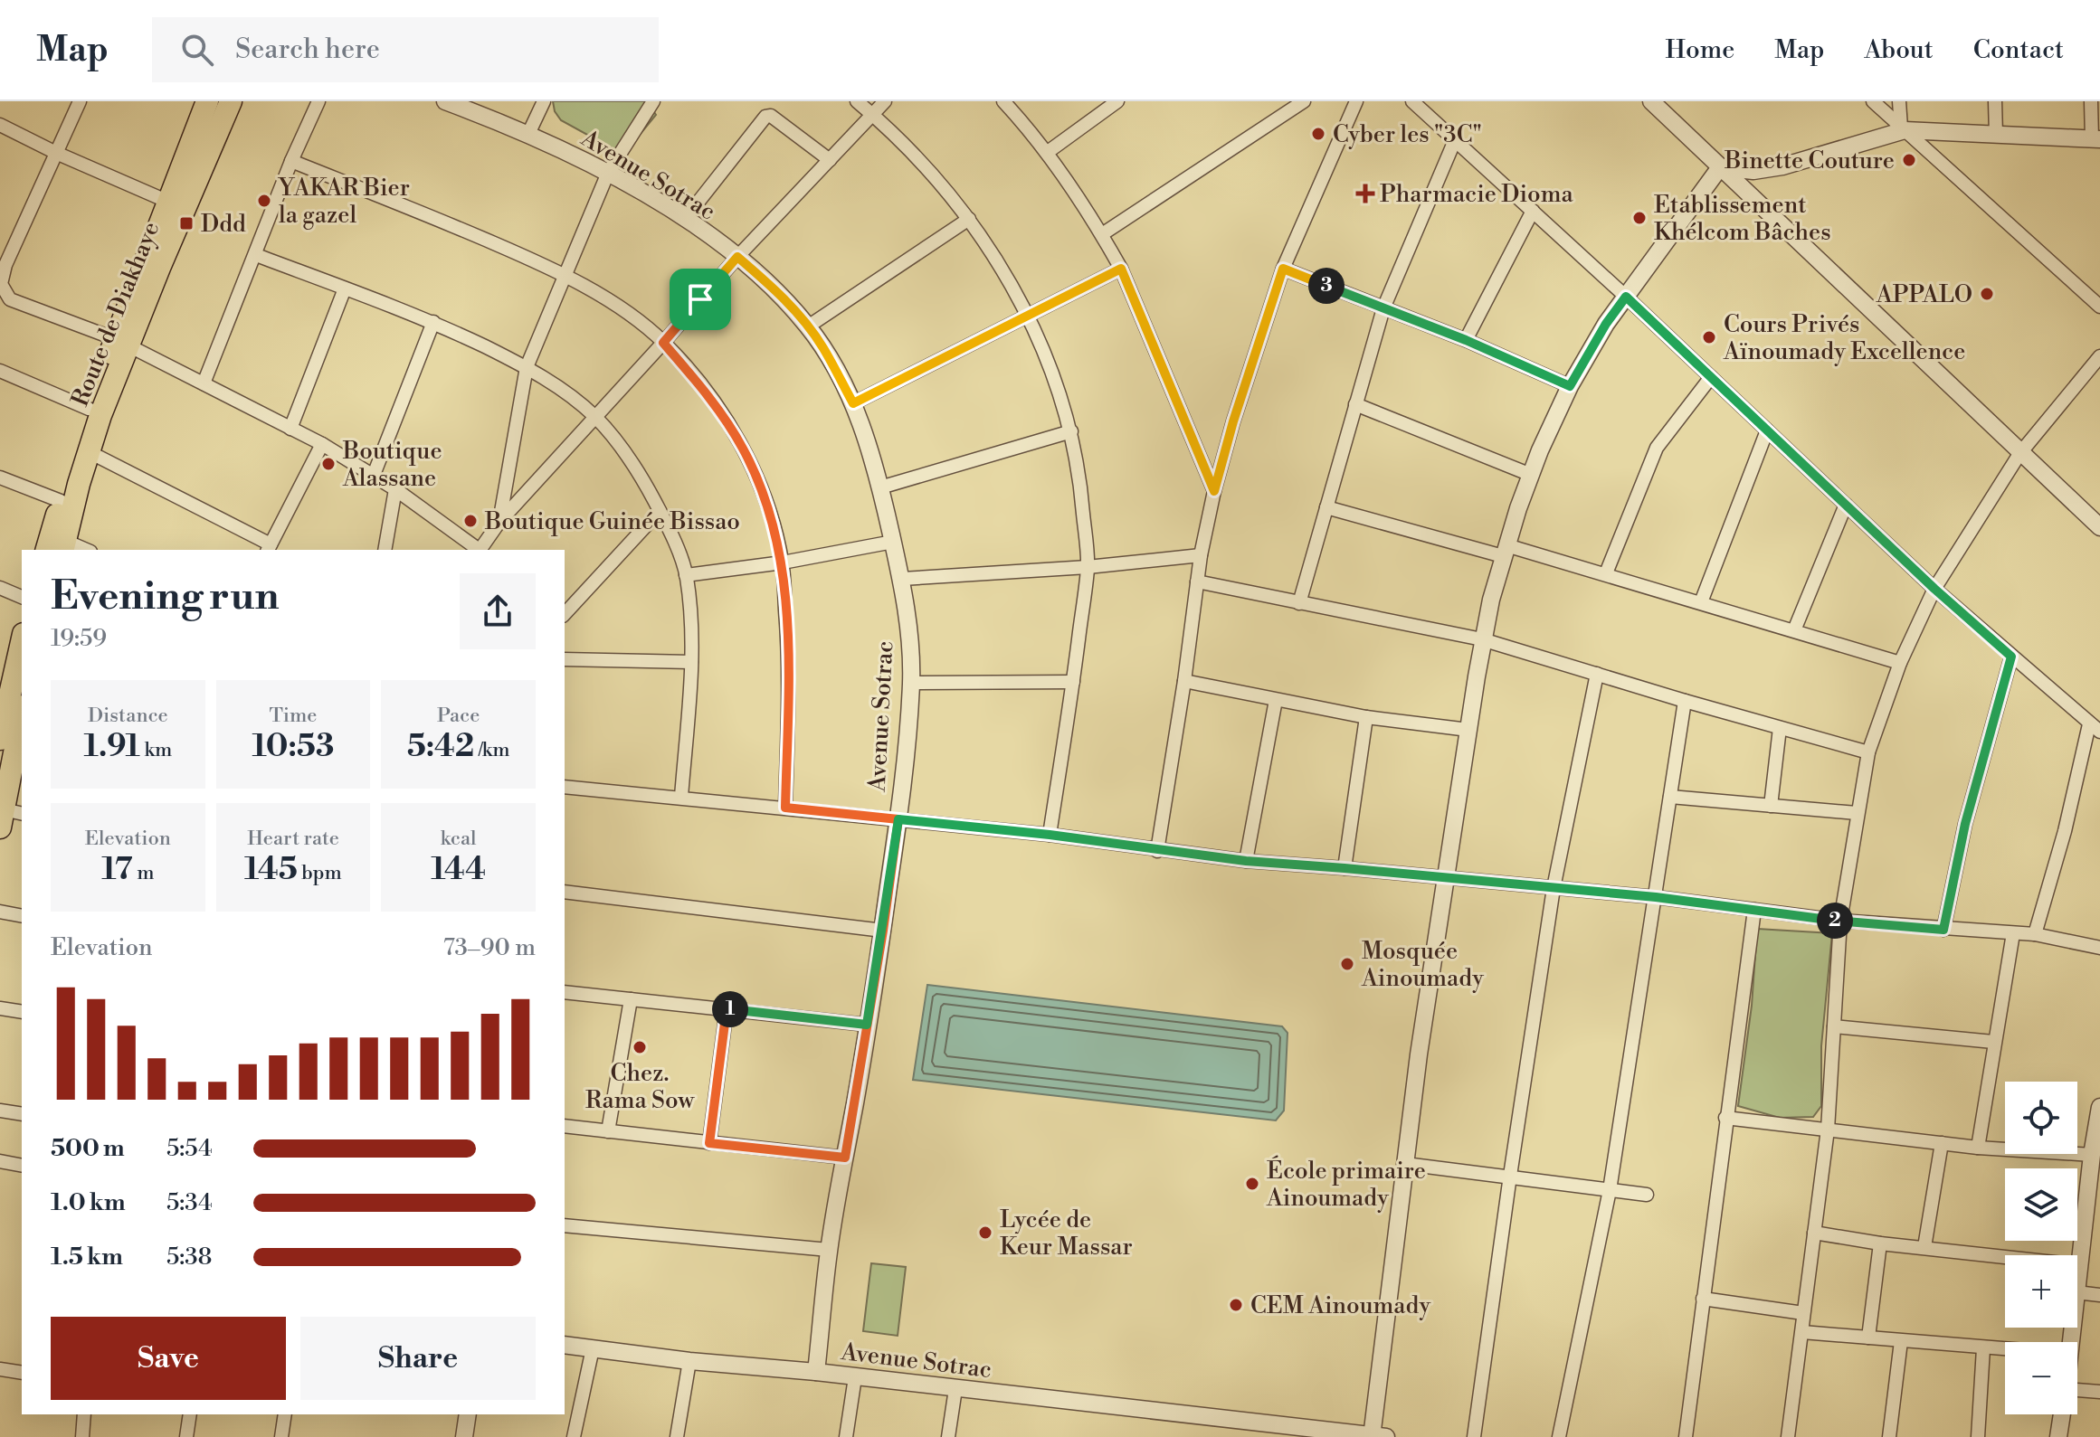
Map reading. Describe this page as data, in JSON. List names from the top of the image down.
{
  "streets": {
    "main road": ["Route de Diakhaye"],
    "street": ["Avenue Sotrac"]
  },
  "places": {
    "other": [
      "Cyber les \"3C\"",
      "Binette Couture",
      "YAKAR Bier la gazel",
      "Etablissement Khélcom Bâches",
      "APPALO",
      "Cours Privés Aïnoumady Excellence",
      "Boutique Alassane",
      "Boutique Guinée Bissao",
      "Mosquée Ainoumady",
      "Chez. Rama Sow",
      "École primaire Ainoumady",
      "Lycée de Keur Massar",
      "CEM Ainoumady"
    ],
    "health": ["Pharmacie Dioma"],
    "transit": ["Ddd"]
  },
  "page": {
    "header": "Map",
    "search": "Search here",
    "nav": [
      "Home",
      "Map",
      "About",
      "Contact"
    ],
    "pins": ["3", "2", "1"],
    "heading": ["Evening run", "19:59"],
    "stats": [
      ["Distance", "1.91 km"],
      ["Time", "10:53"],
      ["Pace", "5:42 /km"],
      ["Elevation", "17 m"],
      ["Heart rate", "145 bpm"],
      ["kcal", "144"]
    ],
    "chart": ["Elevation", "73–90 m"],
    "map_buttons": ["+", "−"],
    "list": [
      {
        "name": "500 m",
        "note": "5:54"
      },
      {
        "name": "1.0 km",
        "note": "5:34"
      },
      {
        "name": "1.5 km",
        "note": "5:38"
      }
    ],
    "buttons": ["Save", "Share"]
  }
}
